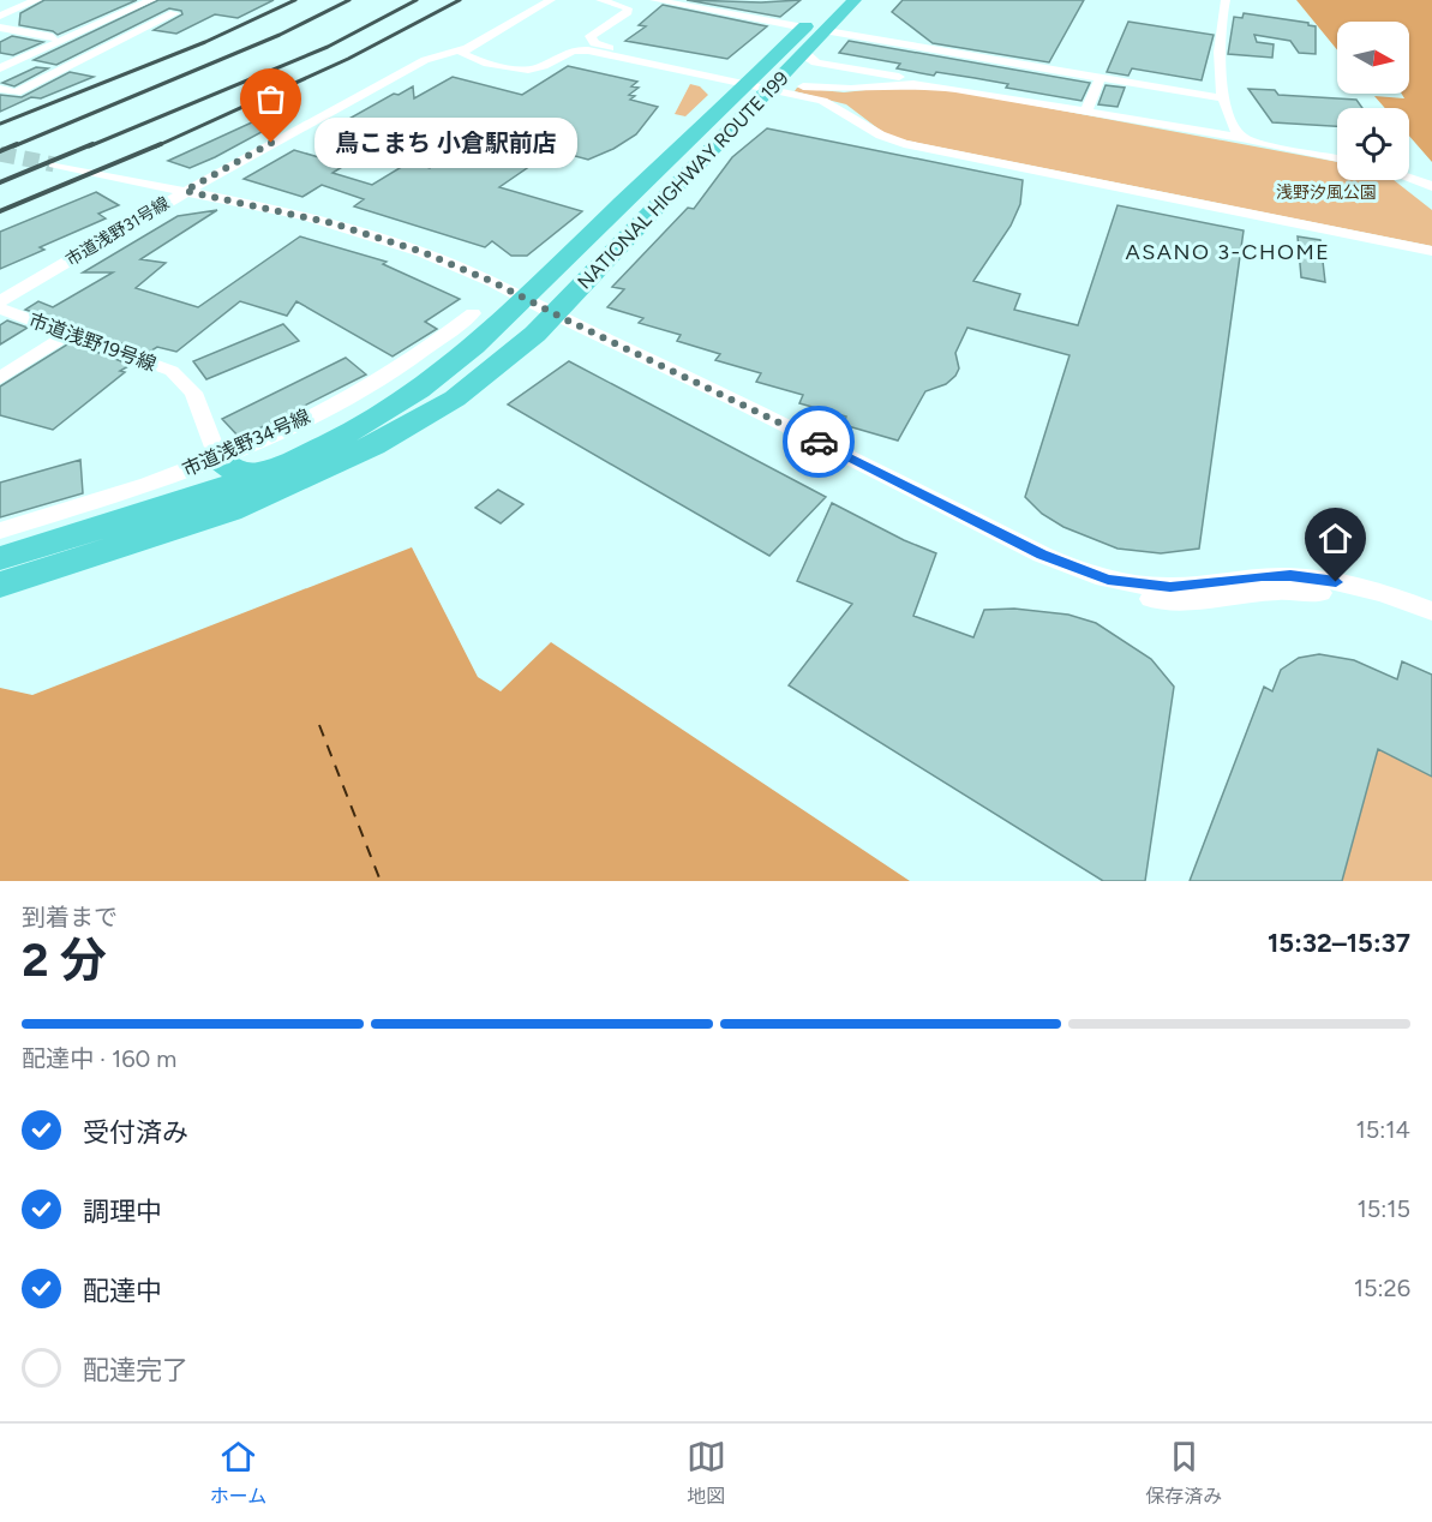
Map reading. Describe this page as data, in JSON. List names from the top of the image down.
{
  "streets": {
    "highway": ["NATIONAL HIGHWAY ROUTE 199"],
    "street": ["市道浅野31号線", "市道浅野19号線", "市道浅野34号線"]
  },
  "crossings": [
    ["市道浅野19号線", "市道浅野34号線"]
  ],
  "districts": ["ASANO 3-CHOME"],
  "parks": ["浅野汐風公園"],
  "places": ["鳥こまち 小倉駅前店"],
  "north": "right",
  "page": {
    "bubble": "鳥こまち 小倉駅前店",
    "heading": ["2 分", "到着まで", "15:32–15:37"],
    "bar": "配達中 · 160 m",
    "list": [
      ["受付済み", "15:14"],
      ["調理中", "15:15"],
      ["配達中", "15:26"],
      "配達完了"
    ],
    "tabs": ["ホーム", "地図", "保存済み"]
  }
}
